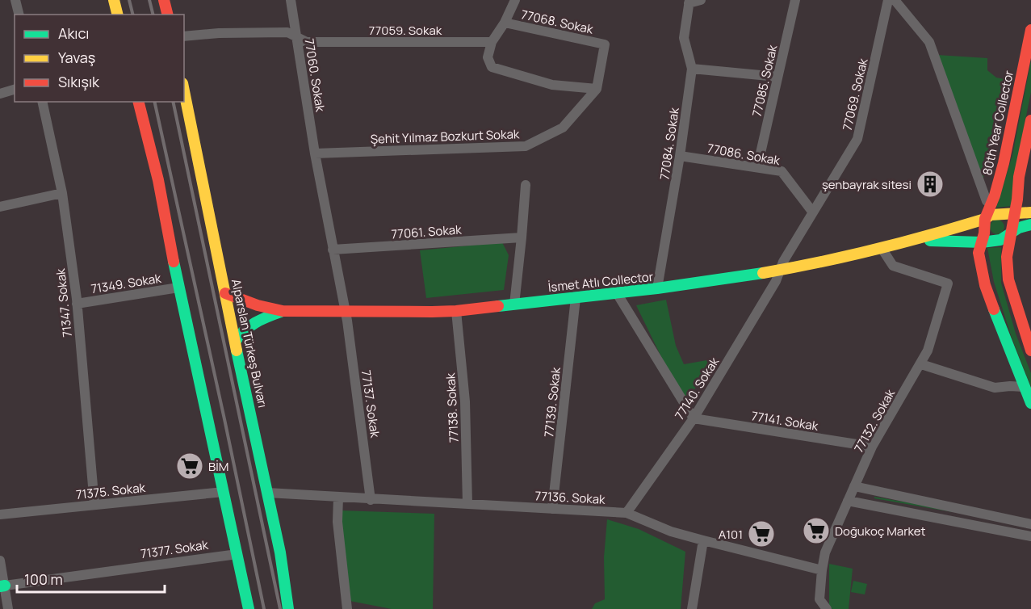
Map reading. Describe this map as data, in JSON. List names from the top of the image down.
{
  "streets": {
    "main road": ["80th Year Collector", "İsmet Atlı Collector", "Alparslan Türkeş Bulvarı"],
    "street": [
      "77068. Sokak",
      "77059. Sokak",
      "77060. Sokak",
      "77085. Sokak",
      "77069. Sokak",
      "Şehit Yılmaz Bozkurt Sokak",
      "77084. Sokak",
      "77086. Sokak",
      "77061. Sokak",
      "71349. Sokak",
      "71347. Sokak",
      "77140. Sokak",
      "77139. Sokak",
      "77137. Sokak",
      "77138. Sokak",
      "77141. Sokak",
      "77132. Sokak",
      "71375. Sokak",
      "77136. Sokak",
      "71377. Sokak"
    ]
  },
  "crossings": [
    ["77068. Sokak", "Şehit Yılmaz Bozkurt Sokak"],
    ["77059. Sokak", "77060. Sokak"],
    ["77060. Sokak", "Şehit Yılmaz Bozkurt Sokak"],
    ["77060. Sokak", "77061. Sokak"],
    ["77060. Sokak", "77137. Sokak"],
    ["77085. Sokak", "77086. Sokak"],
    ["77069. Sokak", "77086. Sokak"],
    ["77069. Sokak", "İsmet Atlı Collector"],
    ["77069. Sokak", "77140. Sokak"],
    ["80th Year Collector", "İsmet Atlı Collector"],
    ["77084. Sokak", "77086. Sokak"],
    ["77084. Sokak", "İsmet Atlı Collector"],
    ["77061. Sokak", "77137. Sokak"],
    ["İsmet Atlı Collector", "77140. Sokak"],
    ["İsmet Atlı Collector", "77139. Sokak"],
    ["İsmet Atlı Collector", "77137. Sokak"],
    ["İsmet Atlı Collector", "77138. Sokak"],
    ["İsmet Atlı Collector", "77132. Sokak"],
    ["71349. Sokak", "71347. Sokak"],
    ["71347. Sokak", "71375. Sokak"],
    ["Alparslan Türkeş Bulvarı", "77136. Sokak"],
    ["77140. Sokak", "77141. Sokak"],
    ["77140. Sokak", "77136. Sokak"],
    ["77139. Sokak", "77136. Sokak"],
    ["77137. Sokak", "77136. Sokak"],
    ["77138. Sokak", "77136. Sokak"],
    ["77141. Sokak", "77132. Sokak"],
    ["77132. Sokak", "77136. Sokak"]
  ],
  "places": {
    "building": ["şenbayrak sitesi"],
    "supermarket": ["BİM", "Doğukoç Market", "A101"]
  },
  "legend": ["Akıcı", "Yavaş", "Sıkışık"],
  "scale_bar": "100 m"
}
